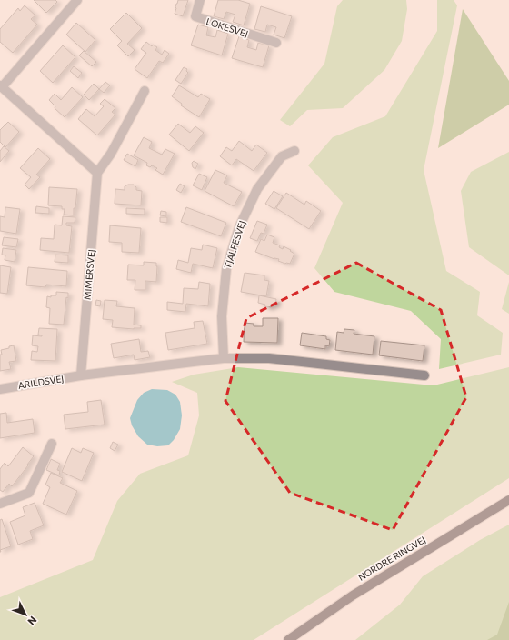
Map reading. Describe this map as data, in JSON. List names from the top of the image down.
{
  "streets": {
    "main road": ["NORDRE RINGVEJ"],
    "street": [
      "LOKESVEJ",
      "TJALFESVEJ",
      "MIMERSVEJ",
      "ARILDSVEJ"
    ]
  },
  "crossings": [
    ["MIMERSVEJ", "ARILDSVEJ"]
  ],
  "north": "bottom right"
}
